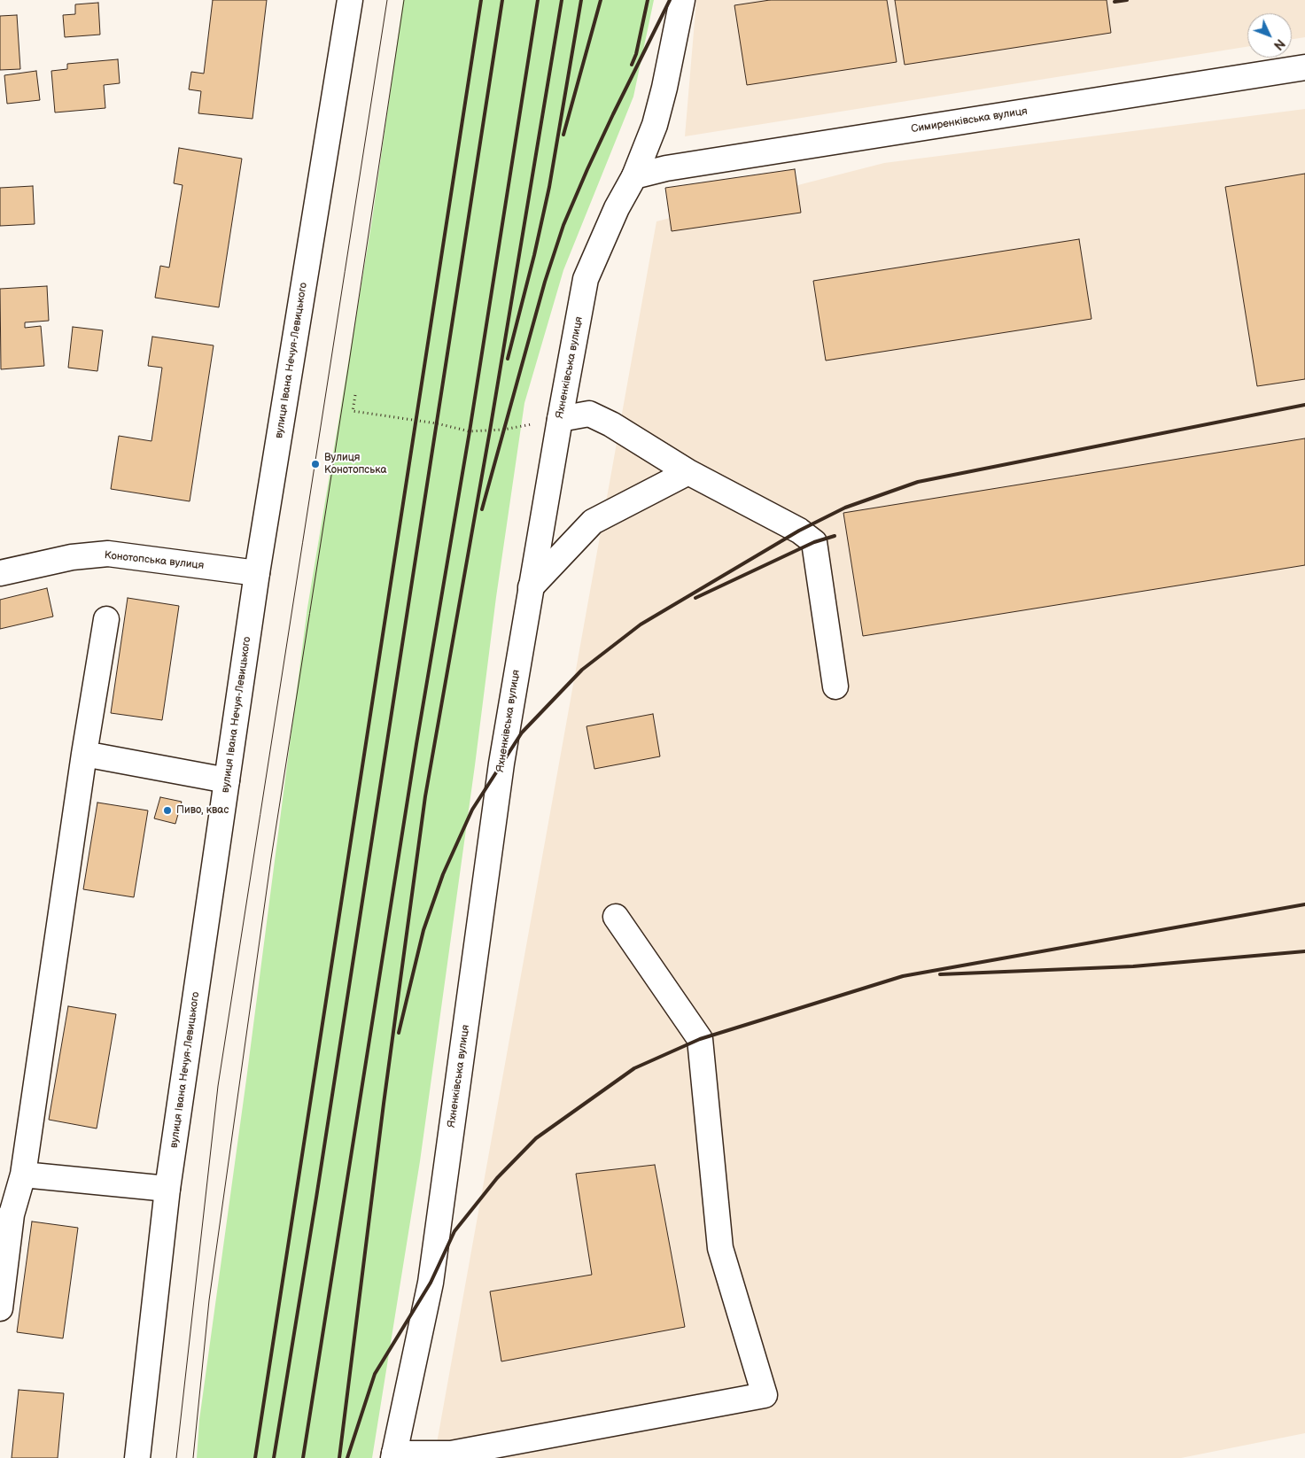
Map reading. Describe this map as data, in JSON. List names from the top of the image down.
{
  "streets": {
    "main road": [
      "Симиренківська вулиця",
      "вулиця Івана Нечуя-Левицького",
      "Яхненківська вулиця",
      "Конотопська вулиця"
    ]
  },
  "crossings": [
    ["Симиренківська вулиця", "Яхненківська вулиця"],
    ["вулиця Івана Нечуя-Левицького", "Конотопська вулиця"]
  ],
  "places": ["Вулиця Конотопська", "Пиво, квас"],
  "north": "bottom right"
}
